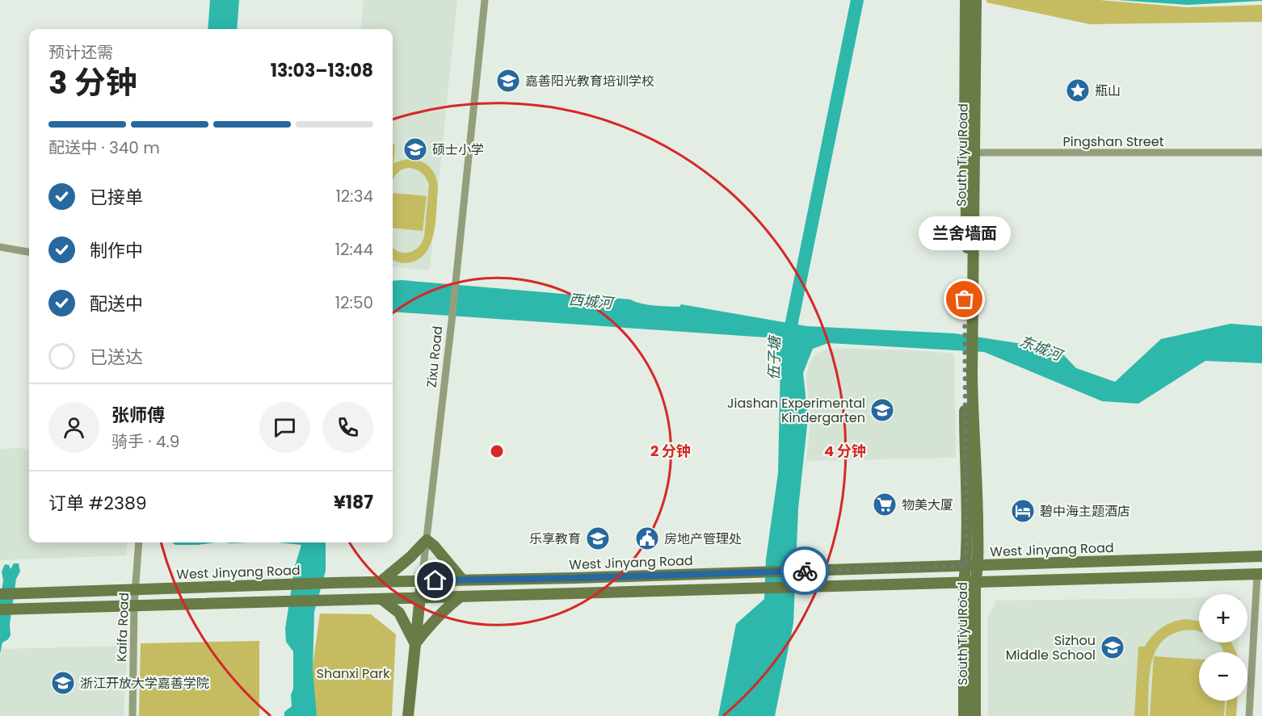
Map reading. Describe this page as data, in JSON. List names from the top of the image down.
{
  "streets": {
    "main road": ["South Tiyu Road", "Zixu Road", "West Jinyang Road"],
    "street": ["Pingshan Street", "Kaifa Road"]
  },
  "crossings": [
    ["Pingshan Street", "South Tiyu Road"],
    ["South Tiyu Road", "West Jinyang Road"],
    ["Zixu Road", "West Jinyang Road"],
    ["West Jinyang Road", "Kaifa Road"]
  ],
  "water": ["西城河", "东城河", "伍子塘"],
  "parks": ["Shanxi Park"],
  "places": {
    "school or university": [
      "嘉善阳光教育培训学校",
      "硕士小学",
      "Jiashan Experimental Kindergarten",
      "乐享教育",
      "Sizhou Middle School",
      "浙江开放大学嘉善学院"
    ],
    "place": ["瓶山"],
    "other": ["兰舍墙面"],
    "supermarket": ["物美大厦"],
    "hotel": ["碧中海主题酒店"],
    "public building": ["房地产管理处"]
  },
  "page": {
    "heading": ["3 分钟", "预计还需", "13:03–13:08"],
    "panel": [
      "张师傅",
      "骑手 · 4.9",
      "订单 #2389",
      "¥187"
    ],
    "bar": "配送中 · 340 m",
    "list": [
      ["已接单", "12:34"],
      ["制作中", "12:44"],
      ["配送中", "12:50"],
      "已送达"
    ],
    "bubble": "兰舍墙面",
    "map_buttons": ["+", "−"]
  },
  "rings": ["2 分钟", "4 分钟"]
}
